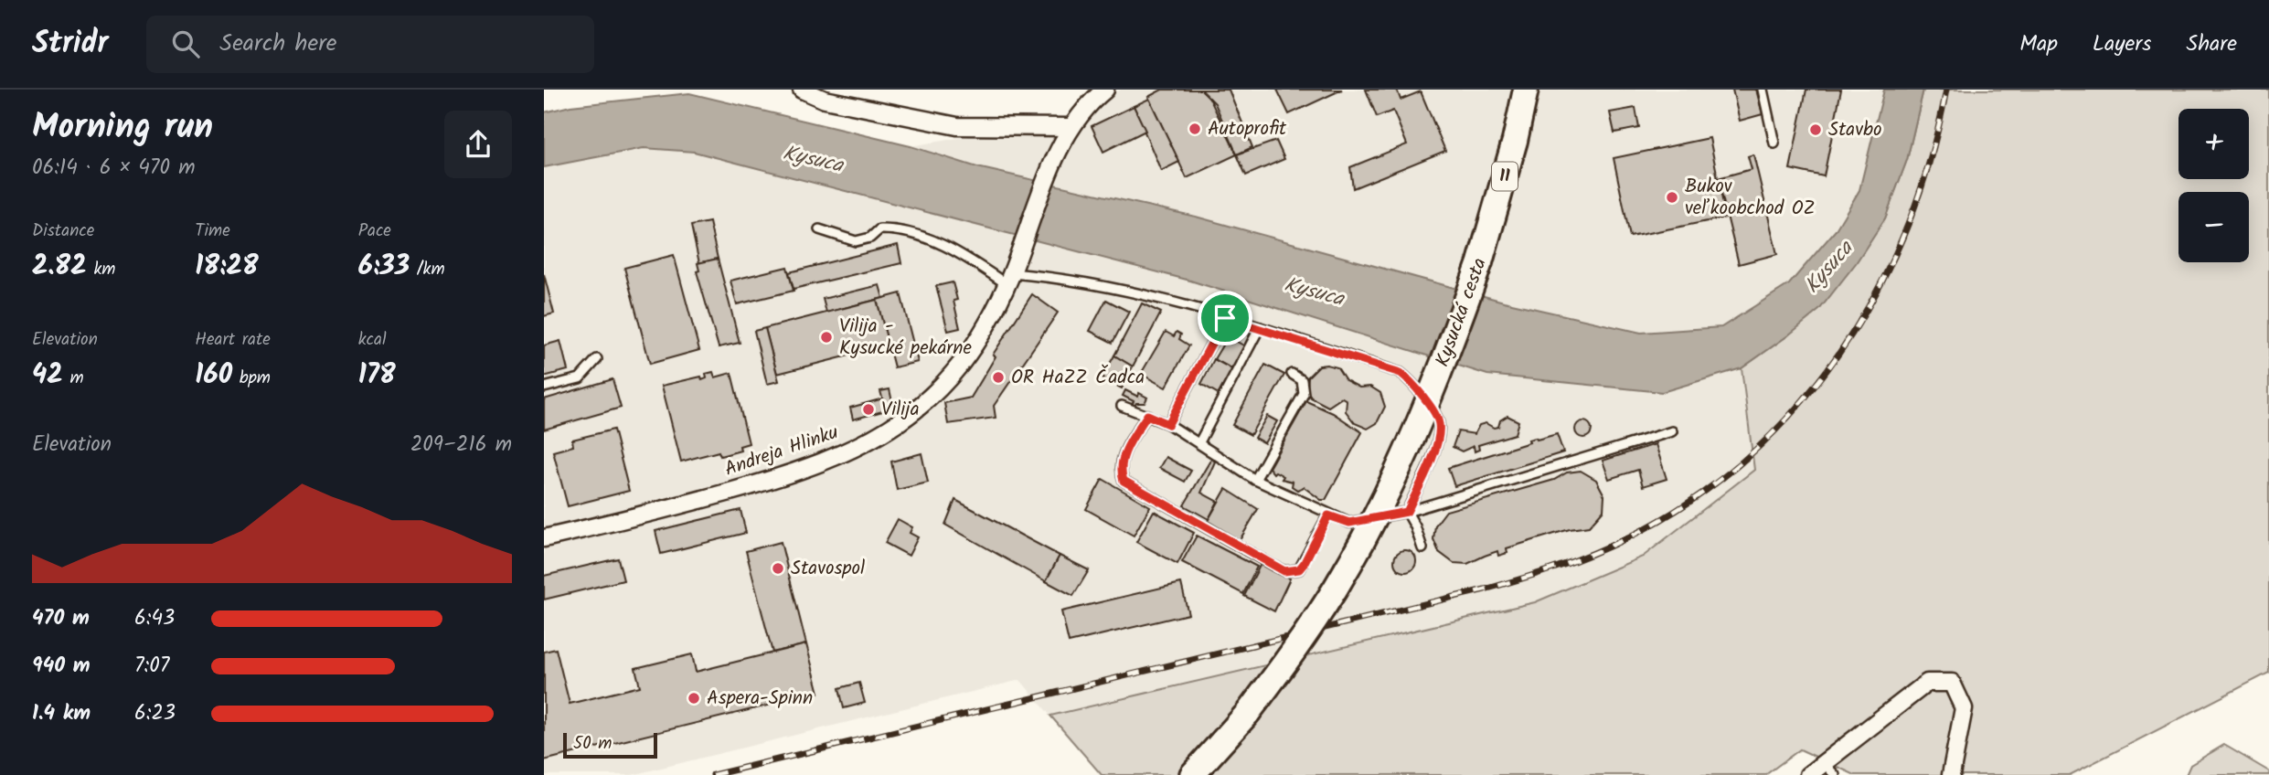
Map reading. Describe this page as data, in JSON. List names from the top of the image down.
{
  "streets": {
    "main road": ["11", "Kysucká cesta"],
    "street": ["Andreja Hlinku"]
  },
  "water": ["Kysuca"],
  "places": [
    "Autoprofit",
    "Stavbo",
    "Bukov veľkoobchod OZ",
    "Vilija - Kysucké pekárne",
    "OR HaZZ Čadca",
    "Vilija",
    "Stavospol",
    "Aspera-Spinn"
  ],
  "scale_bar": "50 m",
  "page": {
    "header": "Stridr",
    "search": "Search here",
    "nav": ["Map", "Layers", "Share"],
    "heading": ["Morning run", "06:14 · 6 × 470 m"],
    "map_buttons": ["+", "−"],
    "stats": [
      ["Distance", "2.82 km"],
      ["Time", "18:28"],
      ["Pace", "6:33 /km"],
      ["Elevation", "42 m"],
      ["Heart rate", "160 bpm"],
      ["kcal", "178"]
    ],
    "chart": ["Elevation", "209–216 m"],
    "list": [
      {
        "name": "470 m",
        "note": "6:43"
      },
      {
        "name": "940 m",
        "note": "7:07"
      },
      {
        "name": "1.4 km",
        "note": "6:23"
      }
    ],
    "scale": "50 m"
  }
}
